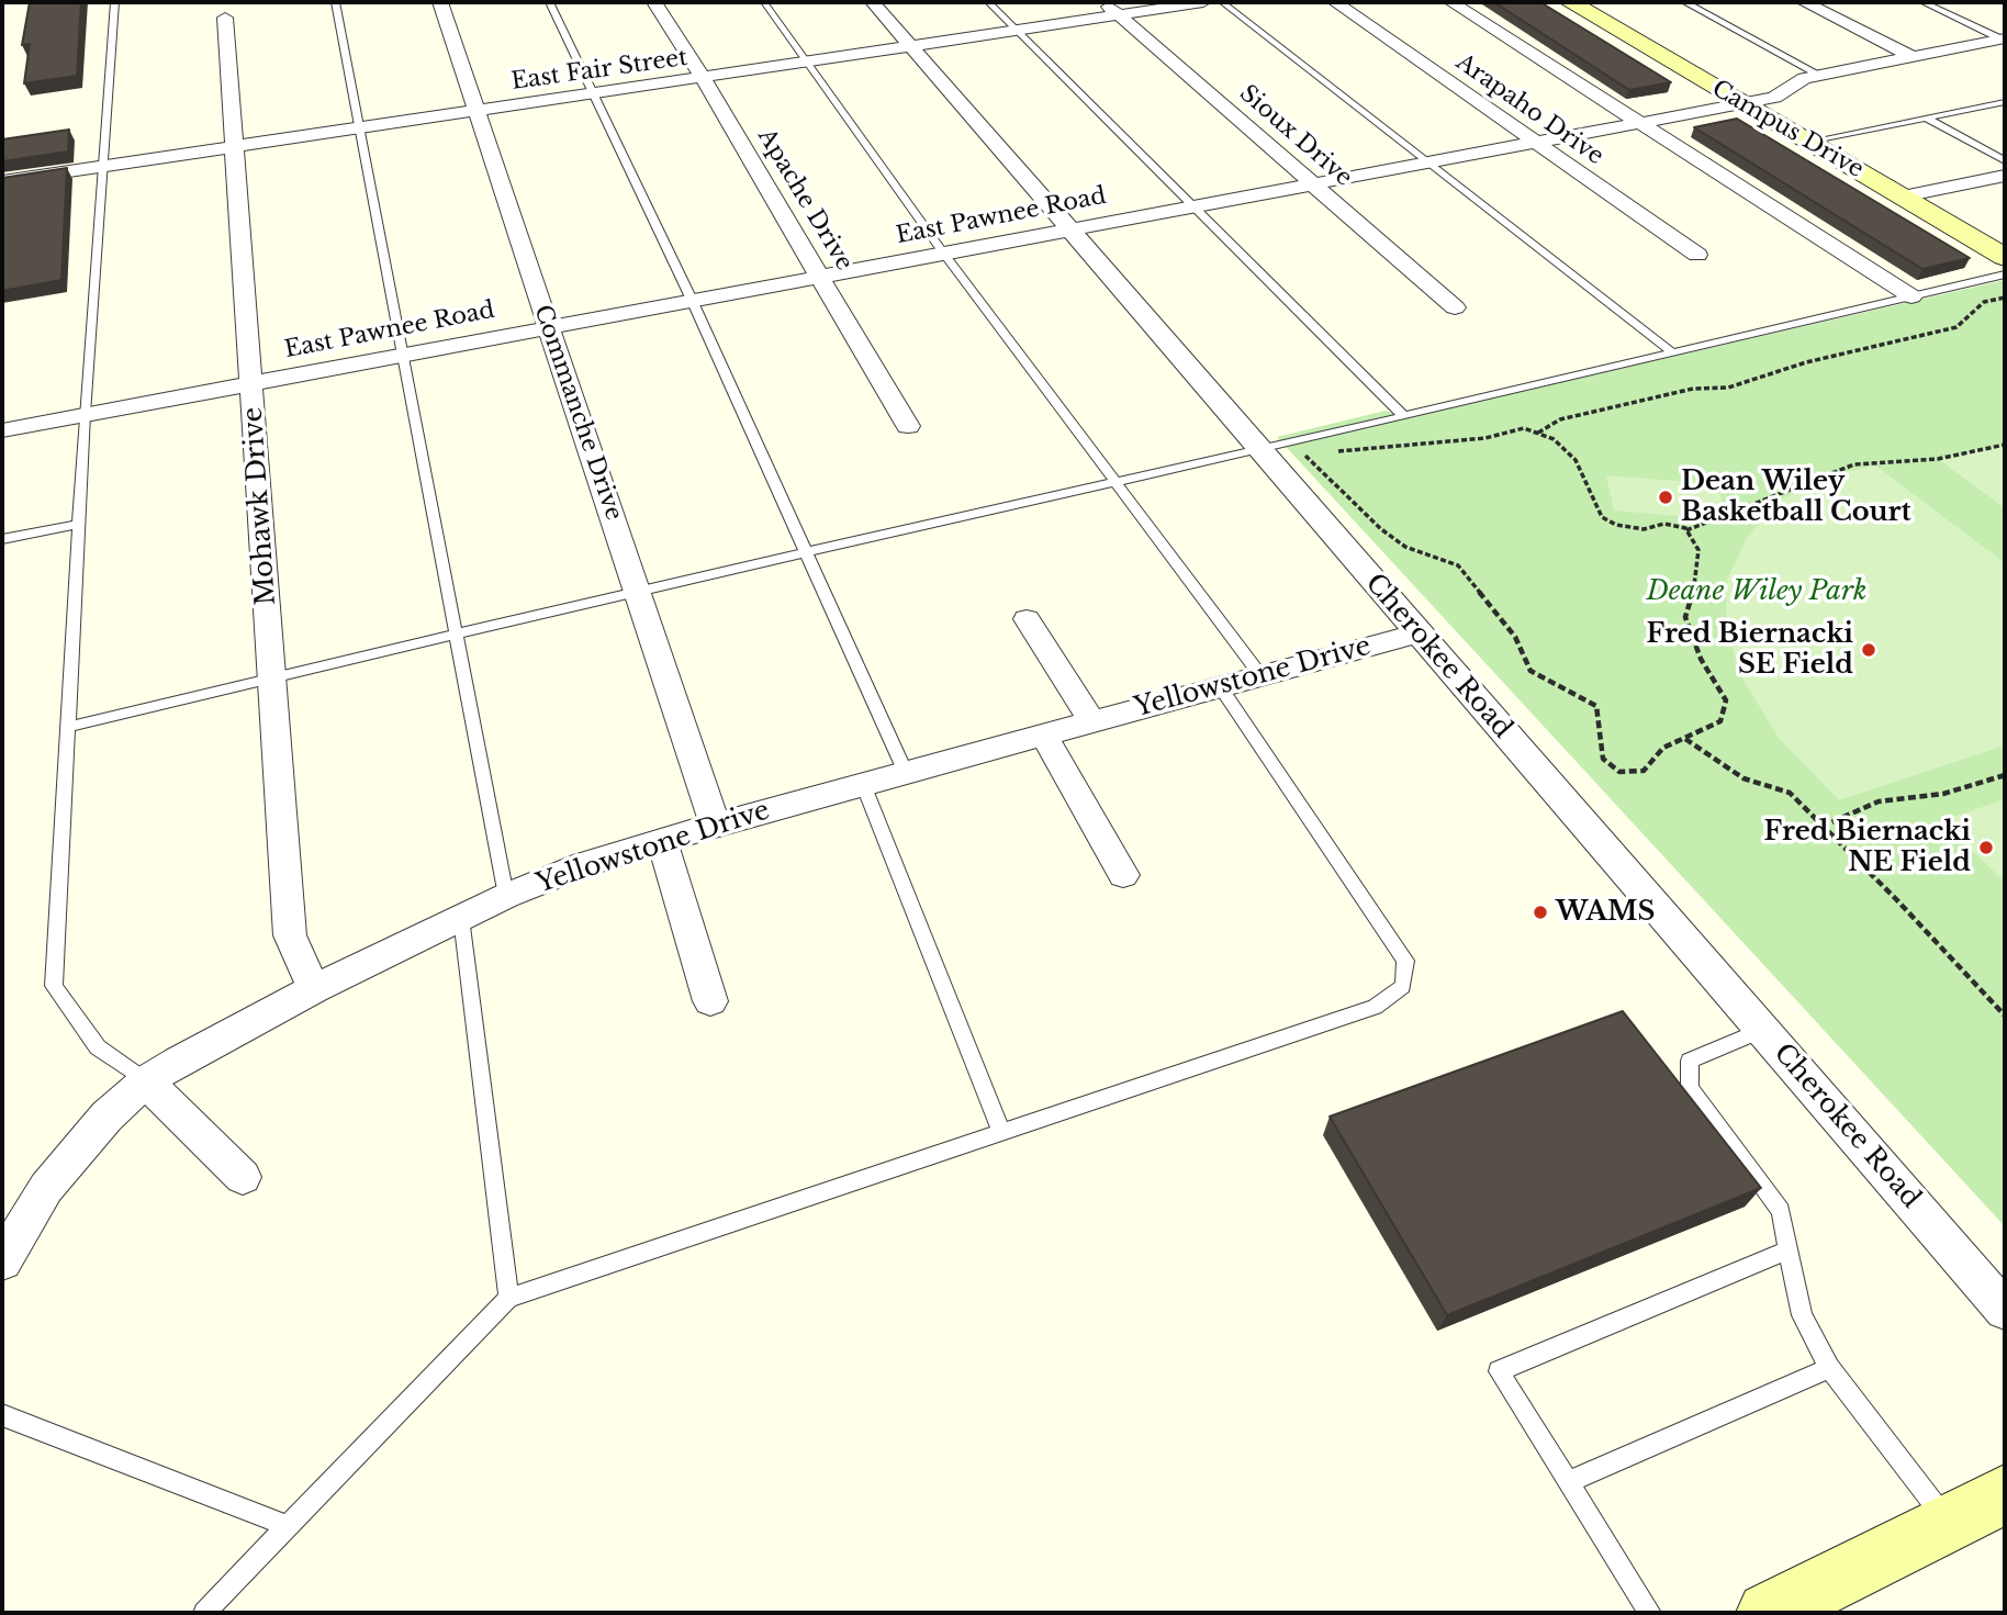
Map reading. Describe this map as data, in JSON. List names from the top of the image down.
{
  "streets": {
    "main road": ["Campus Drive"],
    "street": [
      "East Fair Street",
      "Arapaho Drive",
      "Sioux Drive",
      "Apache Drive",
      "East Pawnee Road",
      "Commanche Drive",
      "Mohawk Drive",
      "Cherokee Road",
      "Yellowstone Drive"
    ]
  },
  "crossings": [
    ["East Fair Street", "Sioux Drive"],
    ["East Fair Street", "Apache Drive"],
    ["East Fair Street", "Commanche Drive"],
    ["East Fair Street", "Mohawk Drive"],
    ["East Fair Street", "Cherokee Road"],
    ["Arapaho Drive", "East Pawnee Road"],
    ["Campus Drive", "East Pawnee Road"],
    ["Sioux Drive", "East Pawnee Road"],
    ["Apache Drive", "East Pawnee Road"],
    ["East Pawnee Road", "Commanche Drive"],
    ["East Pawnee Road", "Mohawk Drive"],
    ["East Pawnee Road", "Cherokee Road"],
    ["Commanche Drive", "Yellowstone Drive"],
    ["Mohawk Drive", "Yellowstone Drive"],
    ["Cherokee Road", "Yellowstone Drive"]
  ],
  "parks": ["Deane Wiley Park"],
  "places": [
    "Dean Wiley Basketball Court",
    "Fred Biernacki SE Field",
    "Fred Biernacki NE Field",
    "WAMS"
  ]
}
